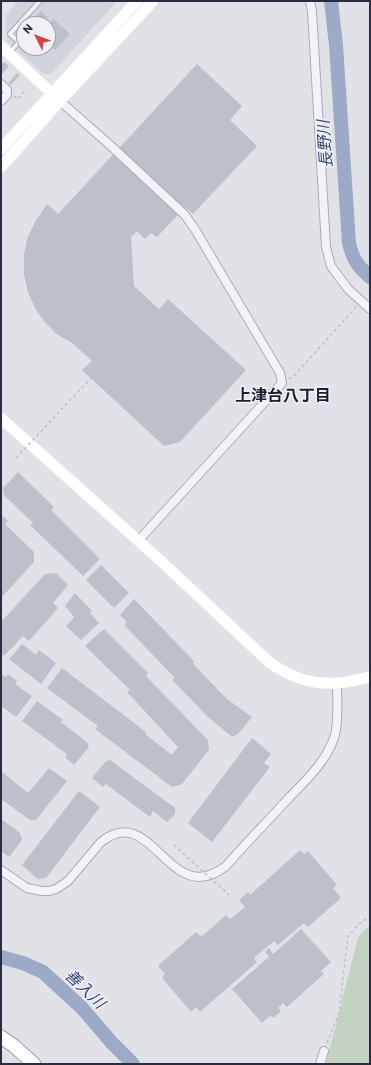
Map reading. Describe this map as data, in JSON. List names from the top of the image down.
{
  "districts": ["上津台八丁目"],
  "water": ["長野川", "善入川"],
  "north": "top left"
}
